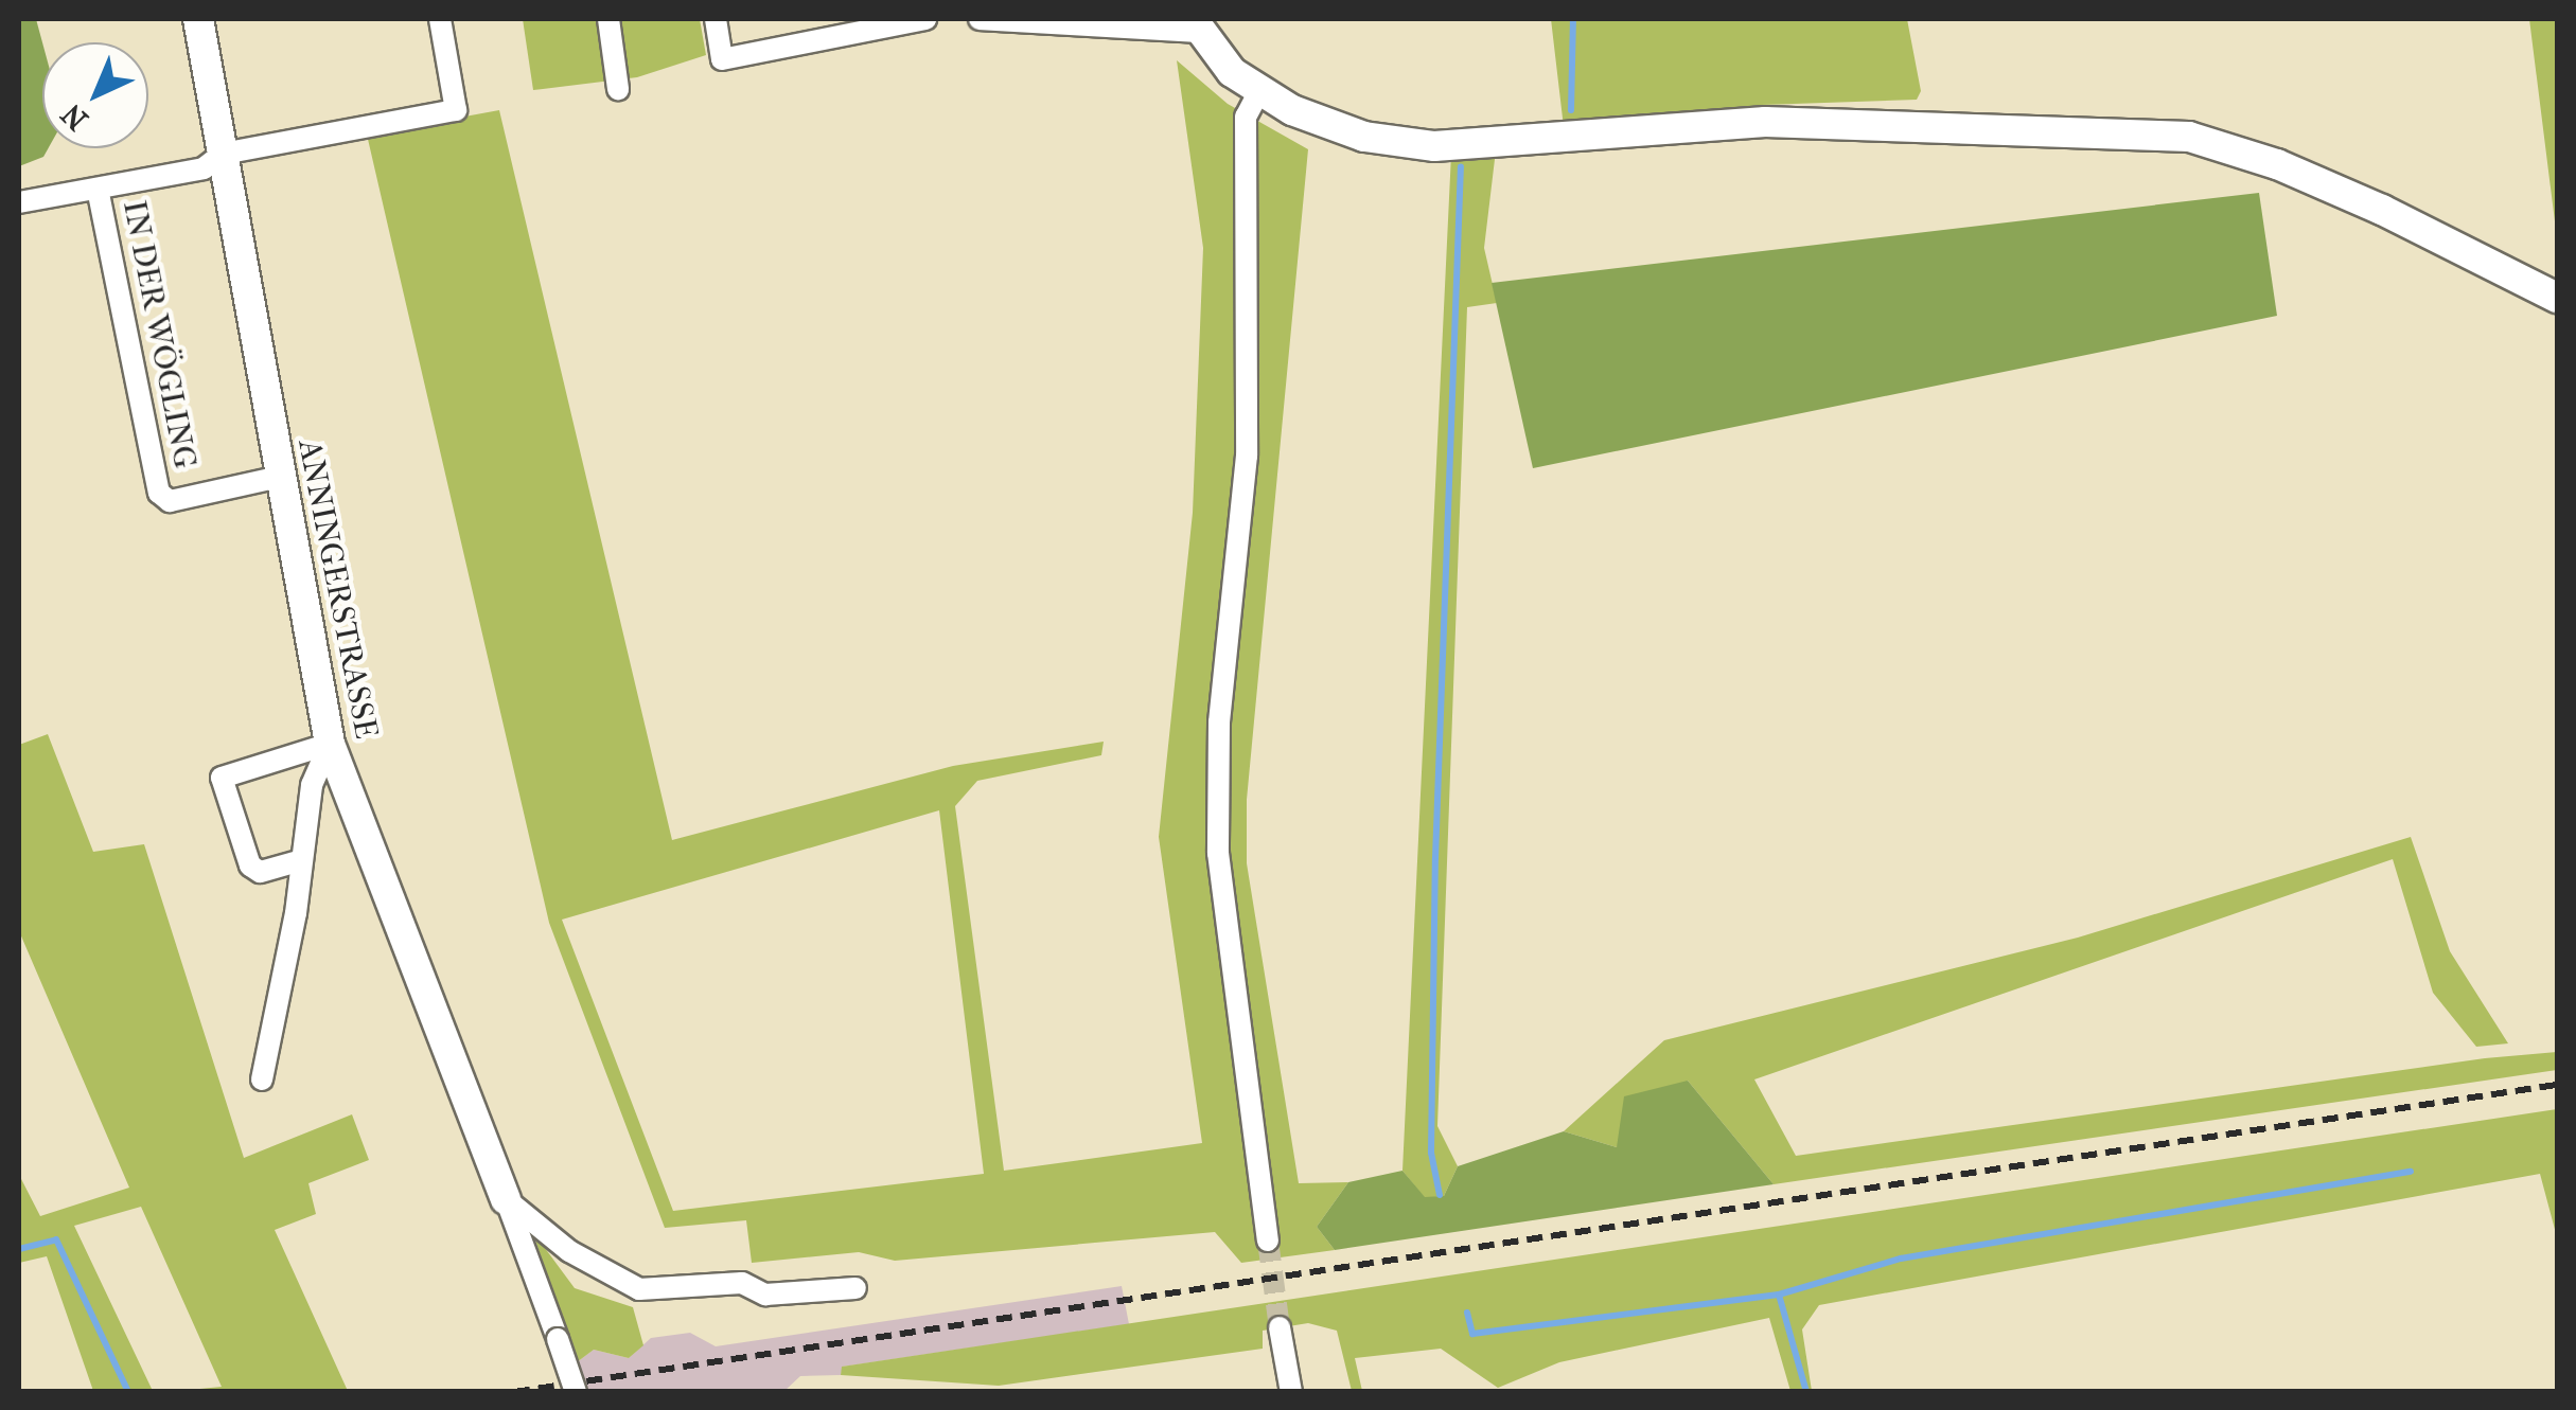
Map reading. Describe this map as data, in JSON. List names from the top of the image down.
{
  "streets": {
    "street": ["IN DER WÖGLING", "ANNINGERSTRASSE"]
  },
  "crossings": [
    ["IN DER WÖGLING", "ANNINGERSTRASSE"]
  ],
  "north": "bottom left"
}
